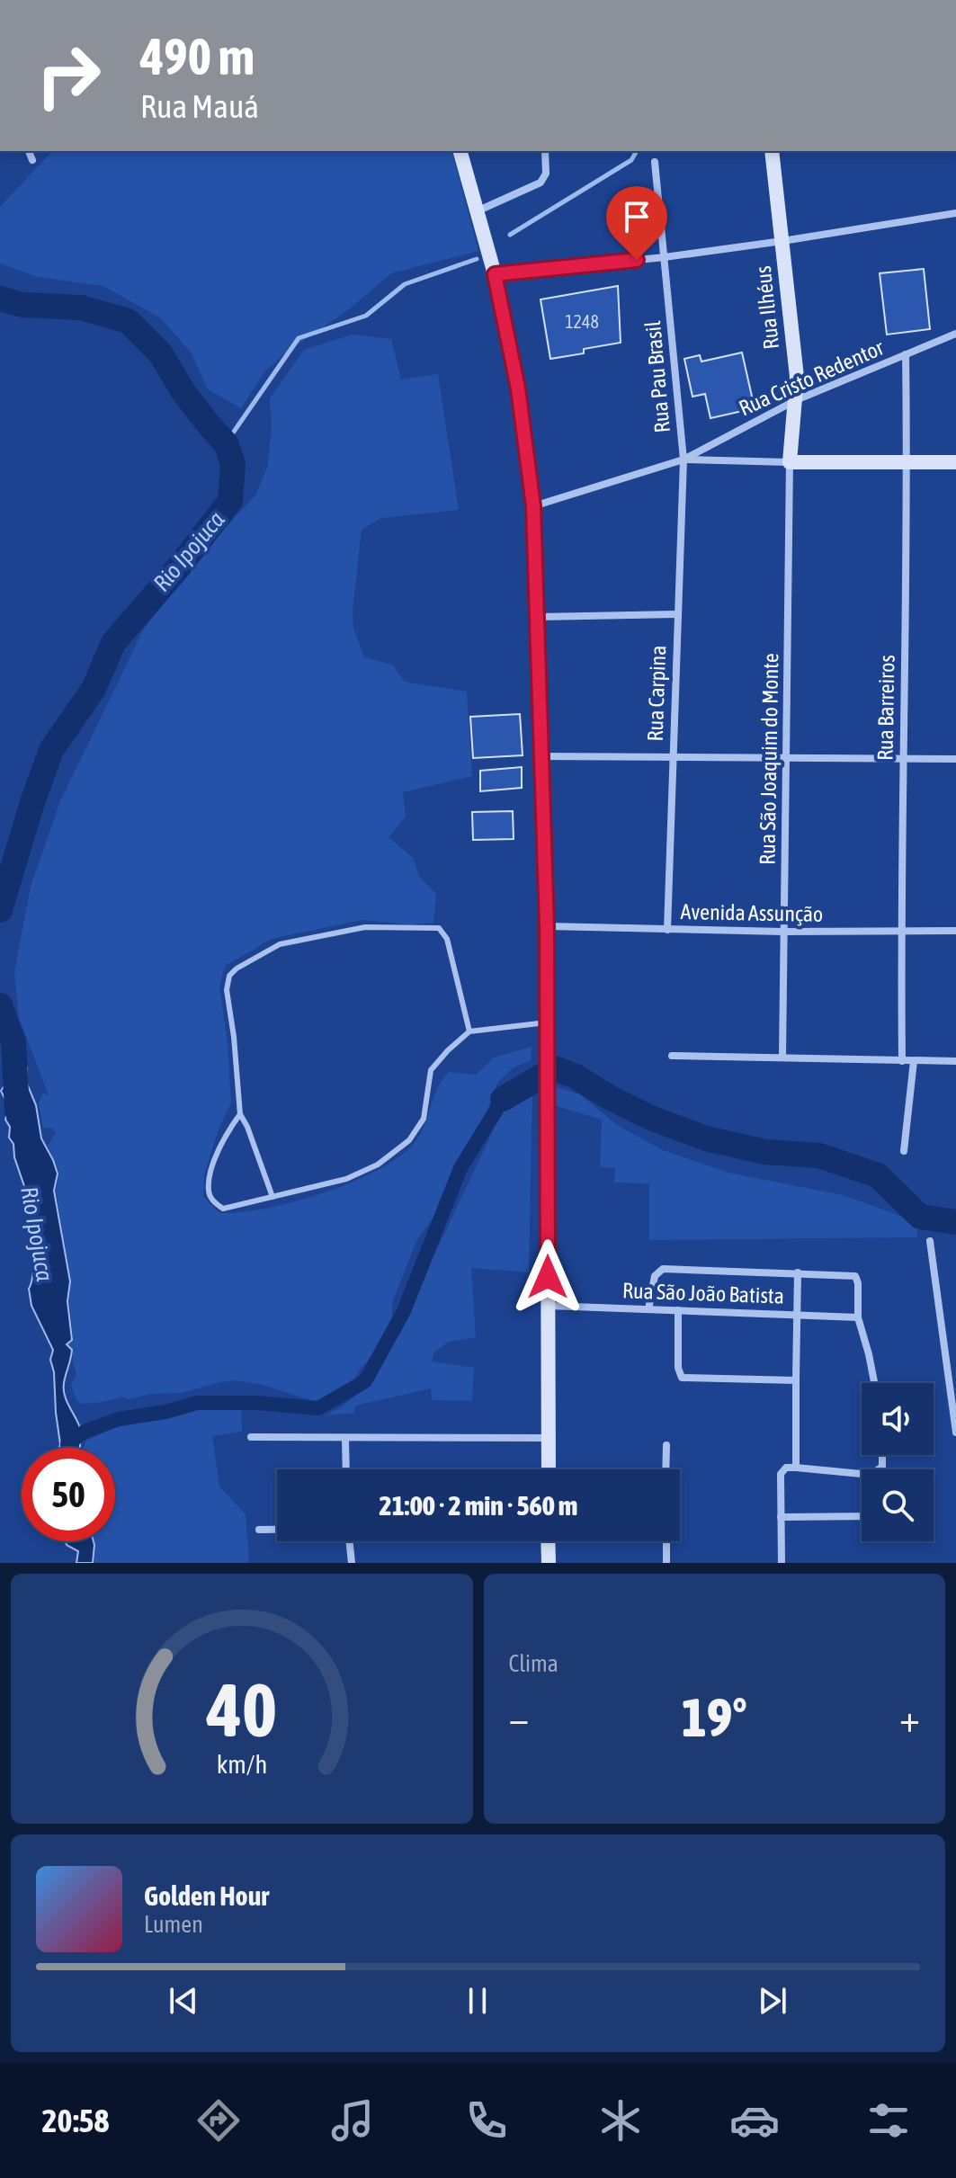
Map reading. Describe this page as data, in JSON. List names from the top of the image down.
{
  "streets": {
    "main road": ["Rua Ilhéus"],
    "street": [
      "Rua Pau Brasil",
      "Rua Cristo Redentor",
      "Rua Carpina",
      "Rua Barreiros",
      "Rua São Joaquim do Monte",
      "Avenida Assunção",
      "Rua São João Batista"
    ]
  },
  "crossings": [
    ["Rua Ilhéus", "Rua Cristo Redentor"],
    ["Rua Ilhéus", "Rua São Joaquim do Monte"],
    ["Rua Pau Brasil", "Rua Cristo Redentor"],
    ["Rua Pau Brasil", "Rua Carpina"],
    ["Rua Cristo Redentor", "Rua Carpina"],
    ["Rua Cristo Redentor", "Rua Barreiros"],
    ["Rua Carpina", "Avenida Assunção"],
    ["Rua Barreiros", "Avenida Assunção"],
    ["Rua São Joaquim do Monte", "Avenida Assunção"]
  ],
  "water": ["Rio Ipojuca"],
  "house_numbers": ["1248"],
  "page": {
    "turn": ["490 m", "Rua Mauá"],
    "limit": "50",
    "trip": "21:00 · 2 min · 560 m",
    "tile": "Clima",
    "heat": ["−", "19°", "+"],
    "song": ["Golden Hour", "Lumen"],
    "tabs": "20:58",
    "gauge": ["40", "km/h"]
  }
}
